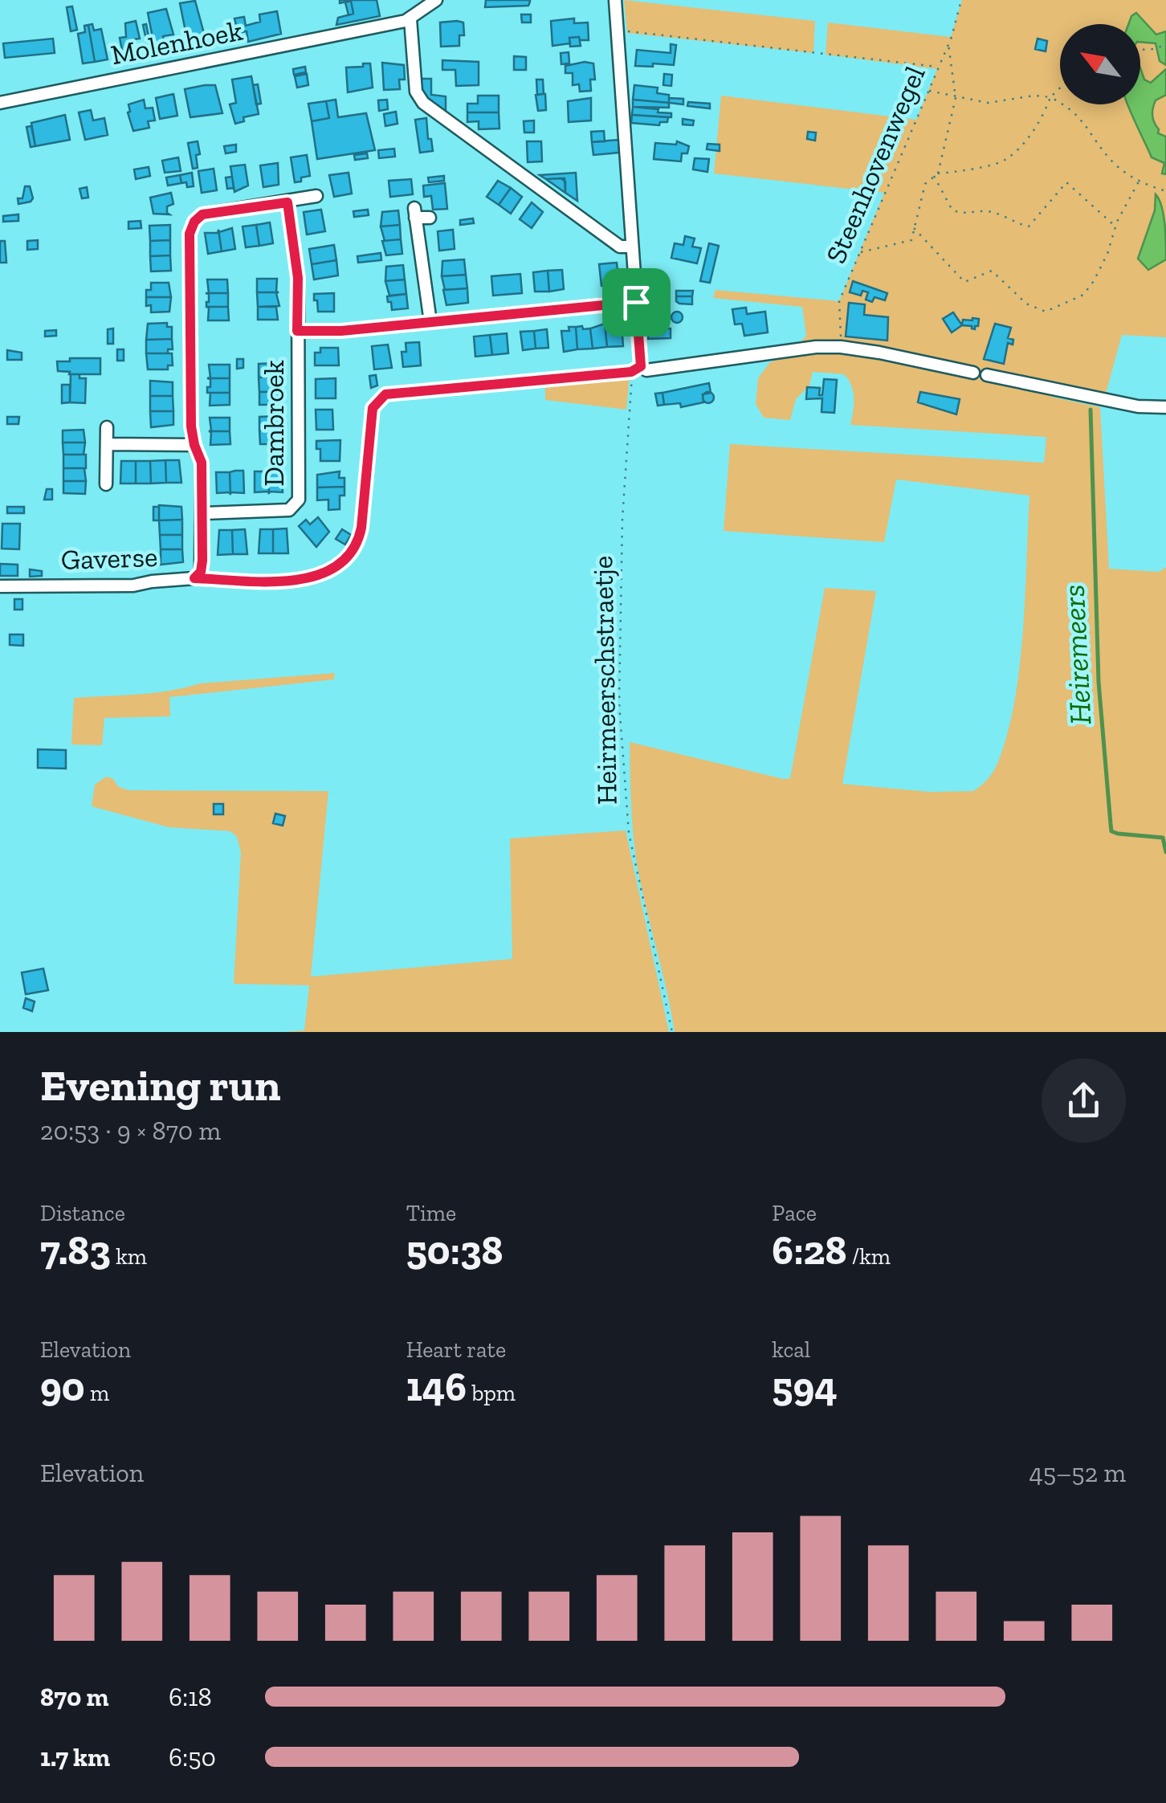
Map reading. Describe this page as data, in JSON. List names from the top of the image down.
{
  "streets": {
    "street": ["Molenhoek", "Dambroek", "Gaverse"],
    "path": ["Steenhovenwegel", "Heirmeerschstraetje"]
  },
  "crossings": [
    ["Dambroek", "Gaverse"]
  ],
  "water": ["Heiremeers"],
  "north": "top left",
  "page": {
    "heading": ["Evening run", "20:53 · 9 × 870 m"],
    "stats": [
      ["Distance", "7.83 km"],
      ["Time", "50:38"],
      ["Pace", "6:28 /km"],
      ["Elevation", "90 m"],
      ["Heart rate", "146 bpm"],
      ["kcal", "594"]
    ],
    "chart": ["Elevation", "45–52 m"],
    "list": [
      {
        "name": "870 m",
        "note": "6:18"
      },
      {
        "name": "1.7 km",
        "note": "6:50"
      }
    ]
  }
}
